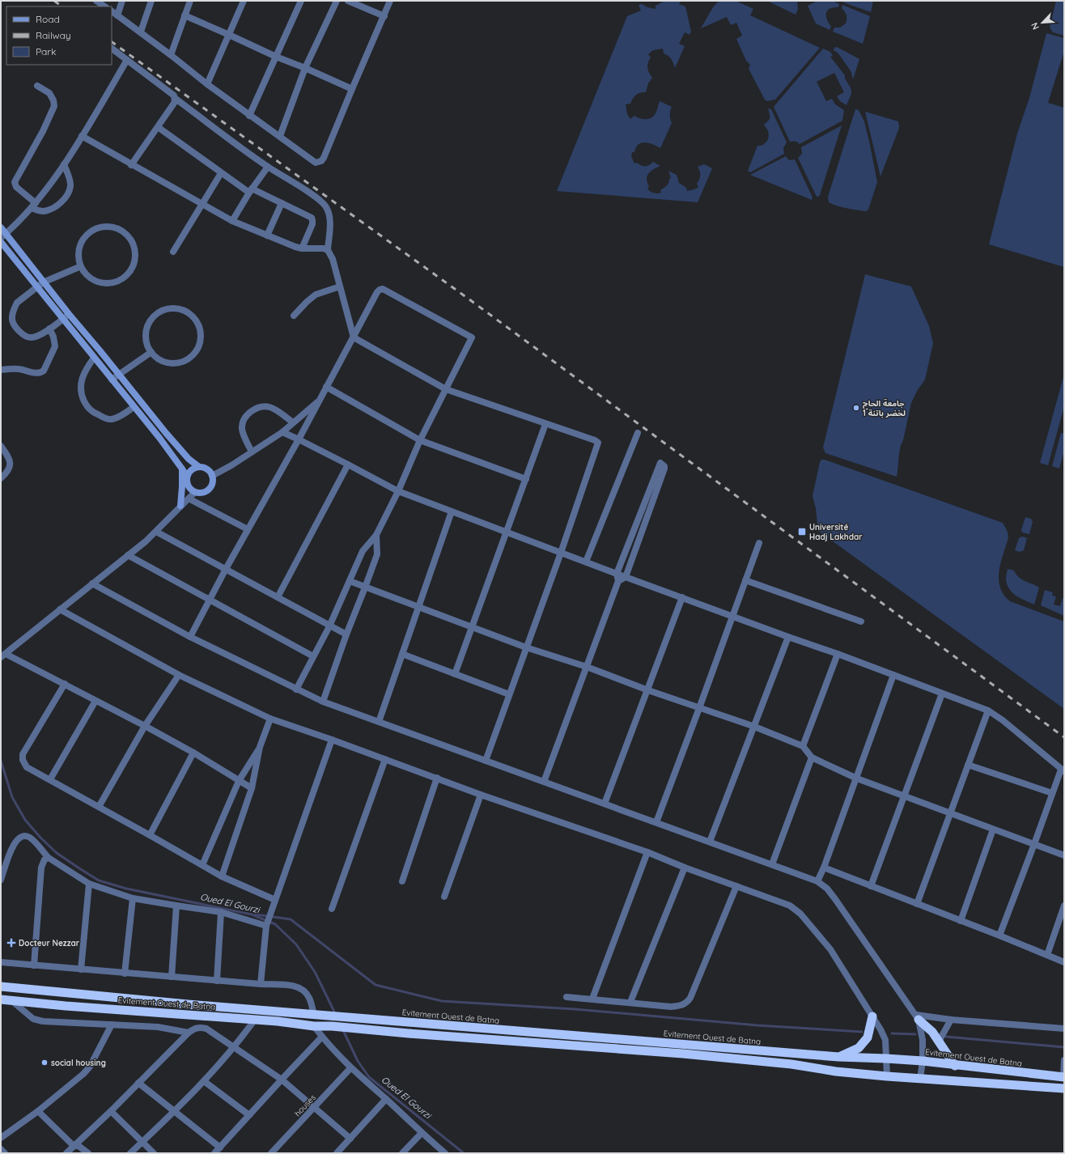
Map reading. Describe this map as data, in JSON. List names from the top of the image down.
{
  "streets": {
    "highway": ["Evitement Ouest de Batna"],
    "street": ["houses"]
  },
  "water": ["Oued El Gourzi"],
  "places": {
    "other": ["جامعة الحاج لخضر باتنة 1", "social housing"],
    "transit": ["Université Hadj Lakhdar"],
    "health": ["Docteur Nezzar"]
  },
  "legend": ["Road", "Railway", "Park"],
  "north": "bottom left"
}
